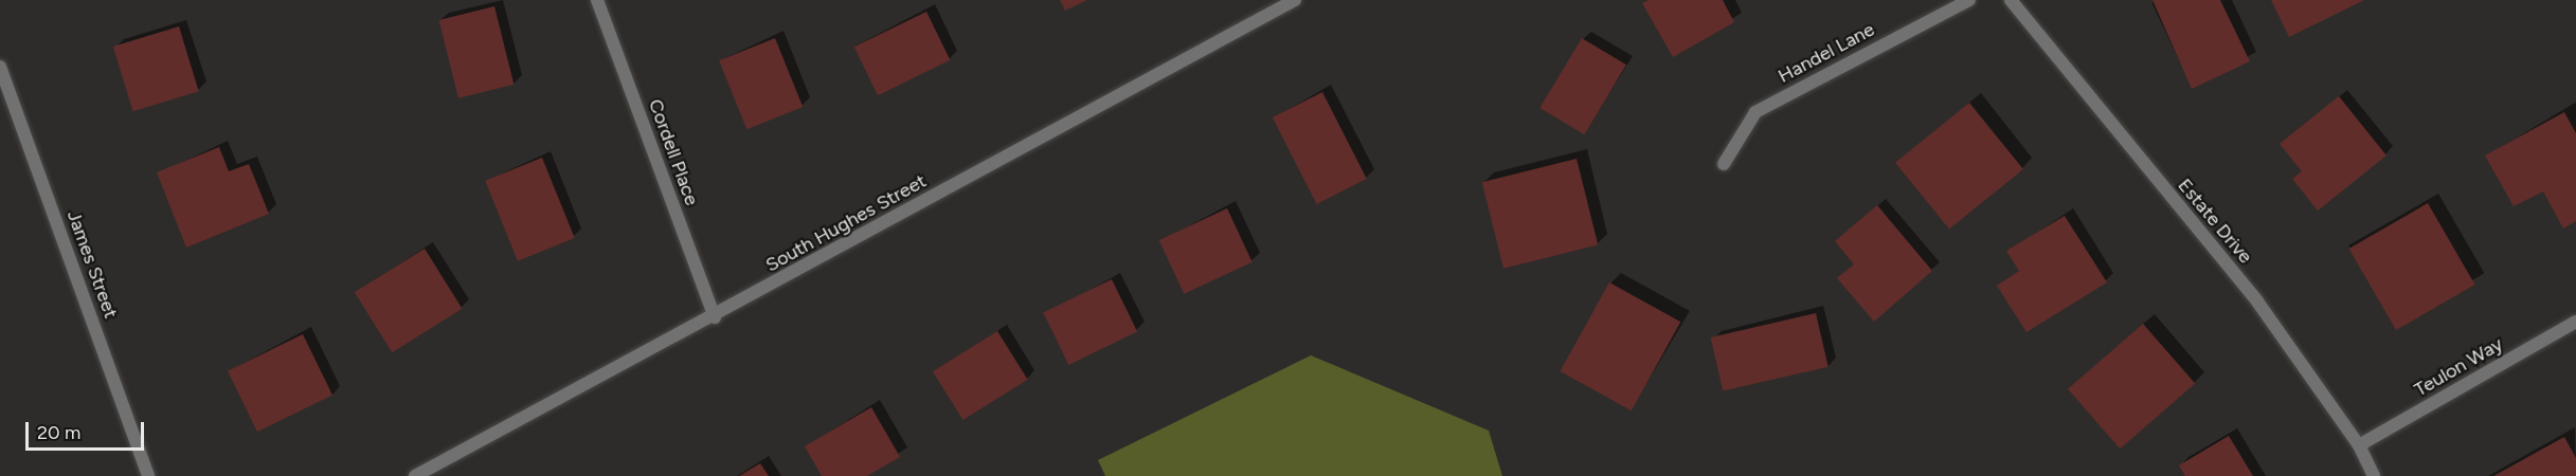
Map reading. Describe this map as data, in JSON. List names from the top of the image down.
{
  "streets": {
    "street": [
      "Handel Lane",
      "Cordell Place",
      "Estate Drive",
      "South Hughes Street",
      "James Street",
      "Teulon Way"
    ]
  },
  "crossings": [
    ["Cordell Place", "South Hughes Street"],
    ["Estate Drive", "Teulon Way"]
  ],
  "scale_bar": "20 m"
}
